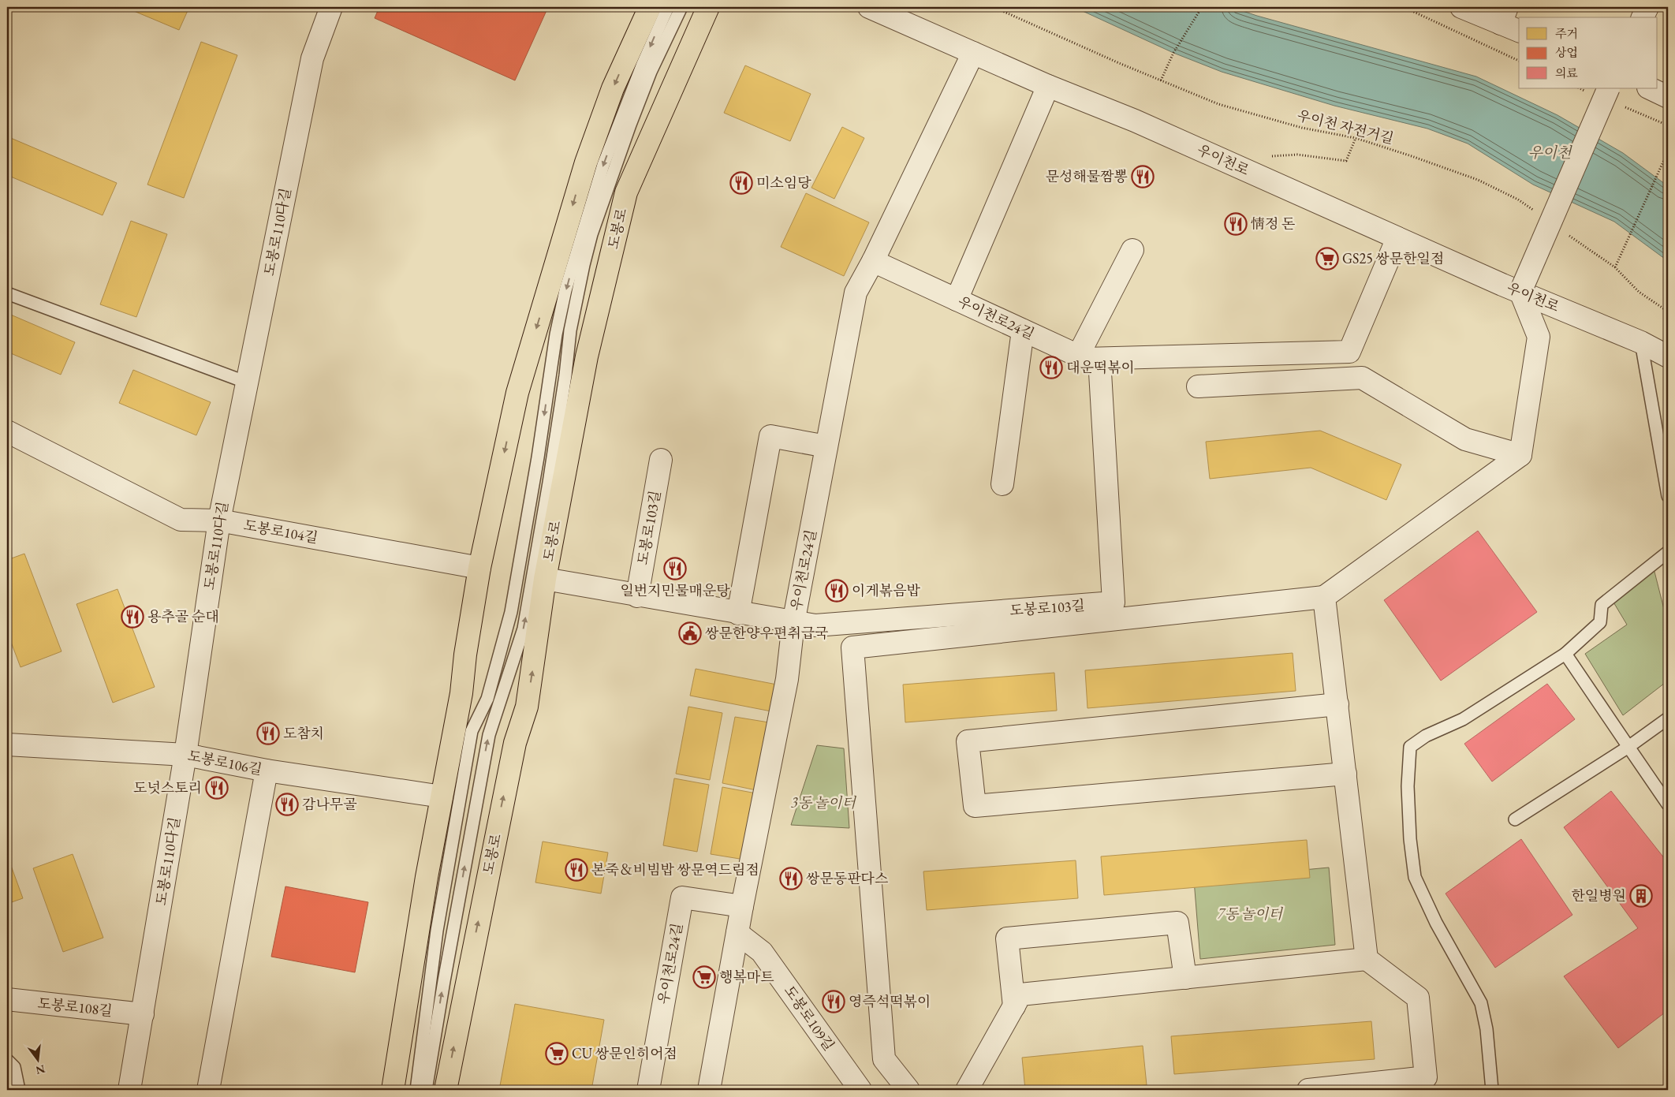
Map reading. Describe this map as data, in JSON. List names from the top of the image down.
{
  "streets": {
    "main road": ["도봉로"],
    "street": [
      "우이천로",
      "도봉로110다길",
      "우이천로24길",
      "도봉로103길",
      "도봉로104길",
      "도봉로106길",
      "도봉로108길",
      "도봉로109길"
    ],
    "path": ["우이천 자전거길"]
  },
  "crossings": [
    ["우이천로", "우이천로24길"],
    ["도봉로", "도봉로103길"],
    ["도봉로110다길", "도봉로104길"],
    ["도봉로110다길", "도봉로106길"],
    ["도봉로110다길", "도봉로108길"],
    ["우이천로24길", "도봉로103길"],
    ["우이천로24길", "도봉로109길"]
  ],
  "water": ["우이천"],
  "parks": ["3동 놀이터", "7동 놀이터"],
  "places": {
    "restaurant": [
      "문성해물짬뽕",
      "미소임당",
      "情정 돈",
      "대운떡볶이",
      "일번지민물매운탕",
      "이게볶음밥",
      "용추골 순대",
      "도참치",
      "도넛스토리",
      "감나무골",
      "본죽＆비빔밥 쌍문역드림점",
      "쌍문동판다스",
      "영즉석떡볶이"
    ],
    "supermarket": ["GS25 쌍문한일점", "행복마트", "CU 쌍문인히어점"],
    "public building": ["쌍문한양우편취급국"],
    "building": ["한일병원"]
  },
  "legend": ["주거", "상업", "의료"],
  "north": "bottom"
}
